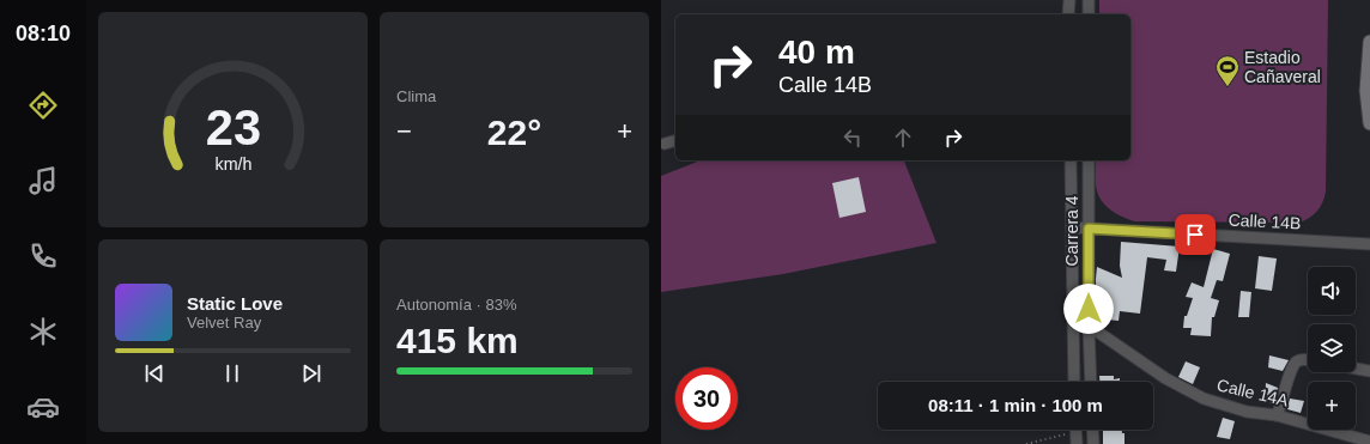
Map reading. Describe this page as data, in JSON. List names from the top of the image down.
{
  "streets": {
    "street": ["Calle 14B", "Carrera 4", "Calle 14A"]
  },
  "crossings": [
    ["Calle 14B", "Carrera 4"],
    ["Carrera 4", "Calle 14A"]
  ],
  "places": {
    "sports": ["Estadio Cañaveral"]
  },
  "page": {
    "tabs": "08:10",
    "tile": [
      "Clima",
      ["Autonomía · 83%", "415 km"]
    ],
    "turn": ["40 m", "Calle 14B"],
    "heat": ["−", "22°", "+"],
    "map_buttons": "+",
    "song": ["Static Love", "Velvet Ray"],
    "limit": "30",
    "trip": "08:11 · 1 min · 100 m",
    "gauge": ["23", "km/h"]
  }
}
